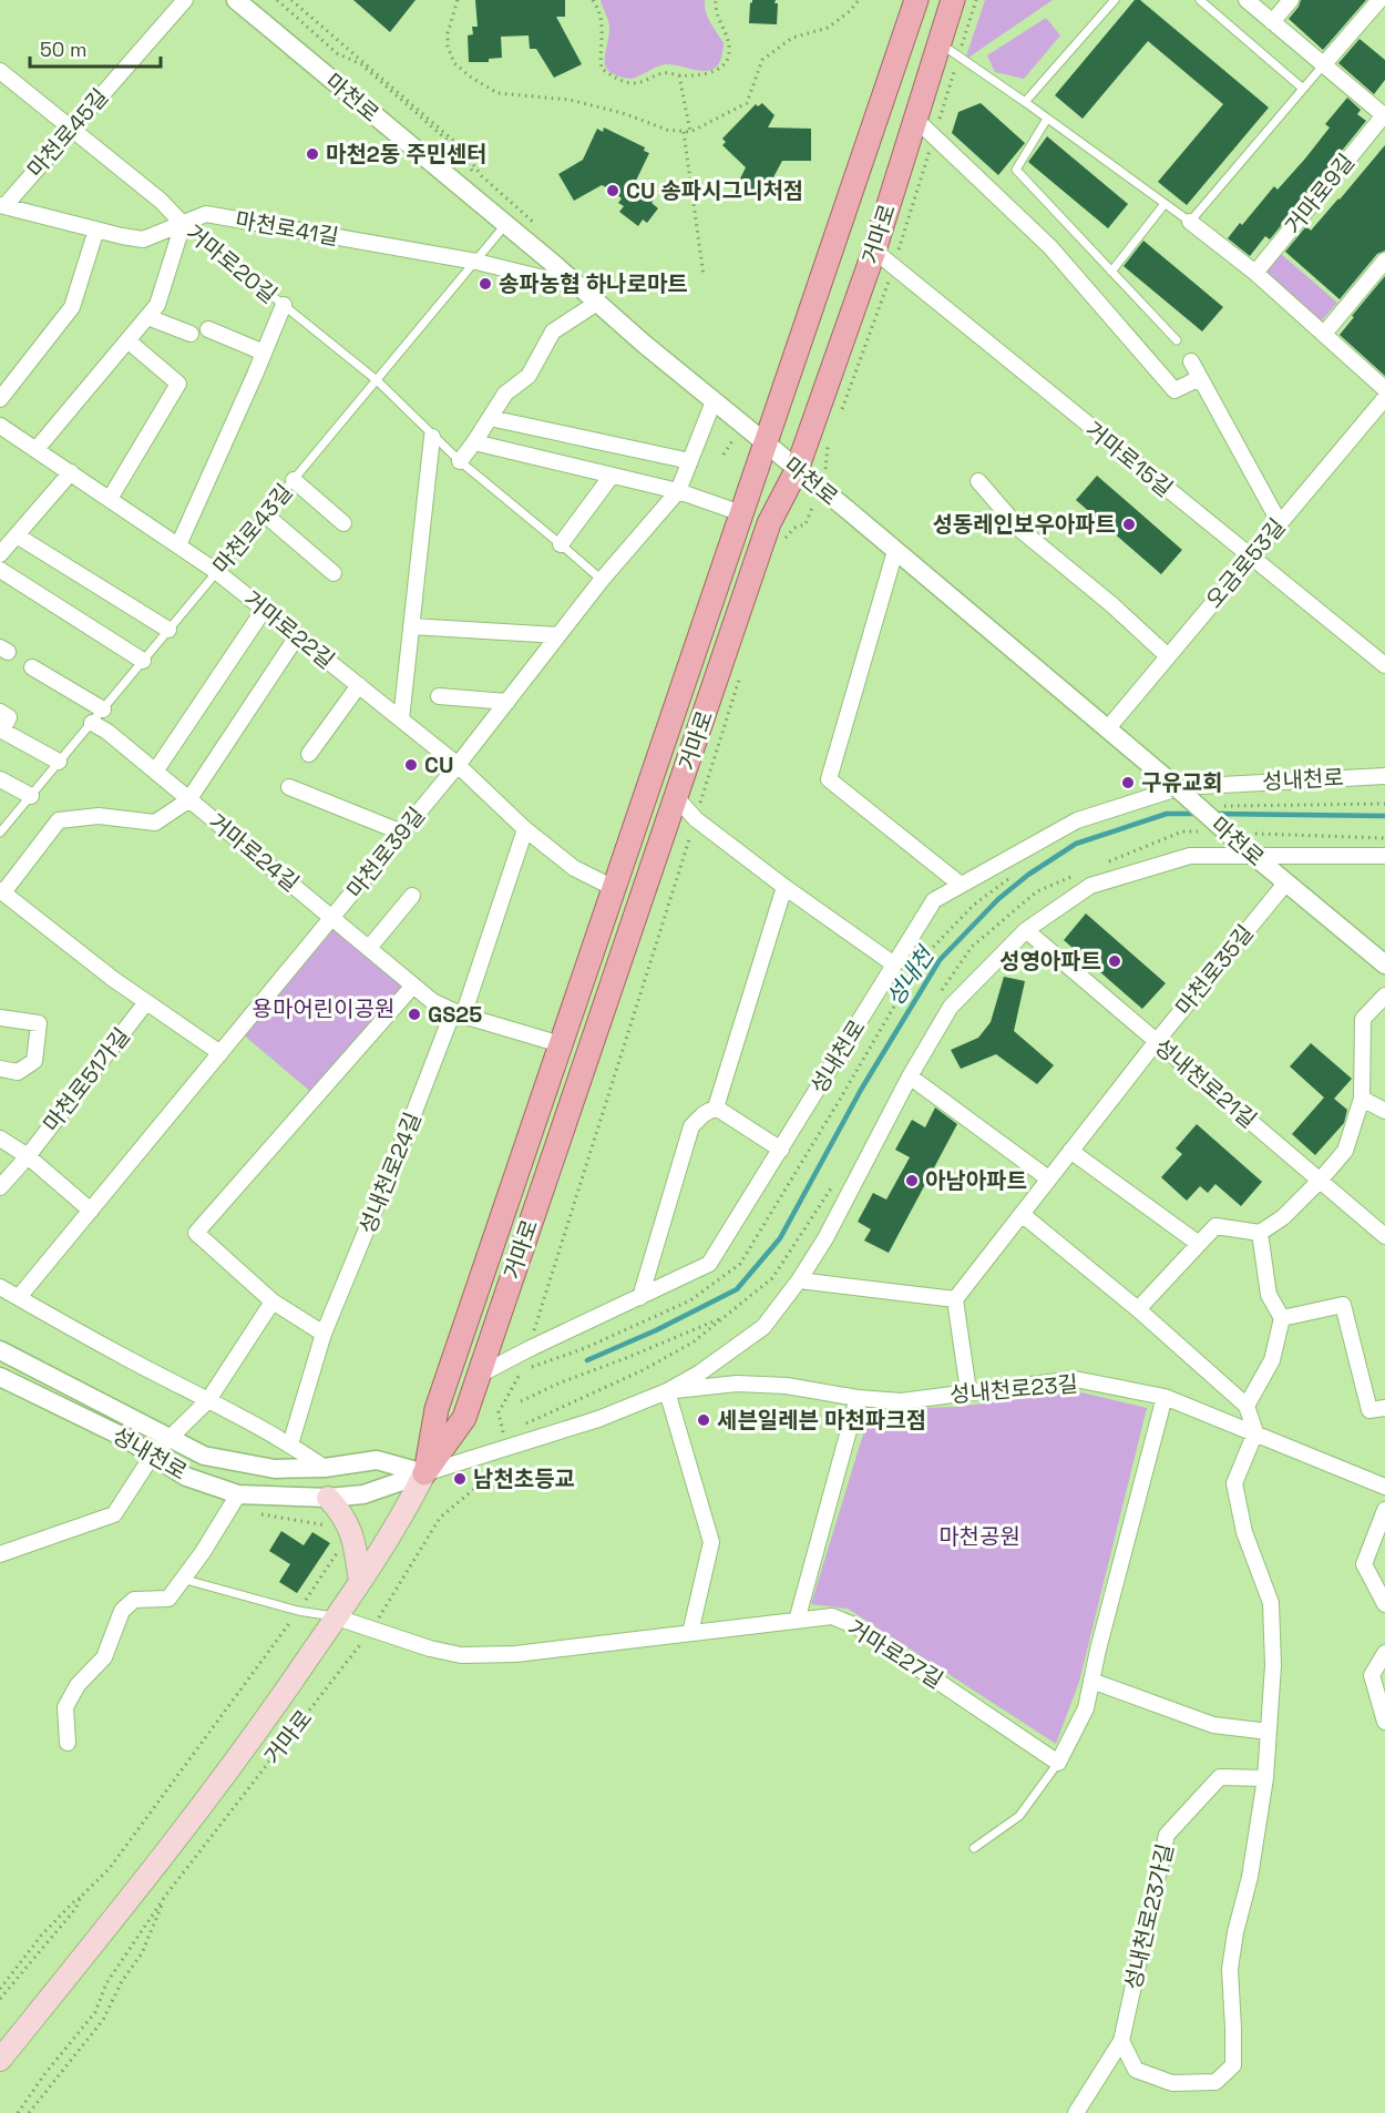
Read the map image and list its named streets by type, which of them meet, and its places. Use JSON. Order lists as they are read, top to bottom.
{
  "streets": {
    "main road": ["거마로"],
    "street": [
      "마천로",
      "마천로45길",
      "거마로9길",
      "마천로41길",
      "거마로20길",
      "거마로15길",
      "오금로53길",
      "거마로22길",
      "성내천로",
      "거마로24길",
      "마천로39길",
      "마천로35길",
      "마천로51가길",
      "성내천로21길",
      "성내천로24길",
      "성내천로23길",
      "거마로27길",
      "성내천로23가길"
    ],
    "lane": ["마천로43길"]
  },
  "crossings": [
    ["마천로", "마천로41길"],
    ["마천로", "거마로"],
    ["마천로", "마천로43길"],
    ["마천로", "오금로53길"],
    ["마천로", "성내천로"],
    ["마천로", "마천로39길"],
    ["마천로", "마천로35길"],
    ["마천로45길", "마천로41길"],
    ["마천로45길", "거마로20길"],
    ["마천로41길", "거마로20길"],
    ["마천로41길", "마천로43길"],
    ["거마로", "거마로15길"],
    ["거마로", "거마로22길"],
    ["거마로", "성내천로"],
    ["거마로", "거마로24길"],
    ["거마로", "거마로27길"],
    ["거마로20길", "마천로43길"],
    ["거마로20길", "마천로39길"],
    ["거마로15길", "오금로53길"],
    ["마천로43길", "거마로22길"],
    ["마천로43길", "거마로24길"],
    ["거마로22길", "마천로39길"],
    ["거마로22길", "성내천로24길"],
    ["성내천로", "성내천로21길"],
    ["성내천로", "성내천로23길"],
    ["거마로24길", "마천로39길"],
    ["거마로24길", "성내천로24길"],
    ["마천로35길", "성내천로21길"]
  ],
  "water": ["성내천"],
  "parks": ["용마어린이공원", "마천공원"],
  "places": [
    "마천2동 주민센터",
    "CU 송파시그니처점",
    "송파농협 하나로마트",
    "성동레인보우아파트",
    "CU",
    "구유교회",
    "성영아파트",
    "GS25",
    "아남아파트",
    "세븐일레븐 마천파크점",
    "남천초등교"
  ],
  "scale_bar": "50 m"
}
